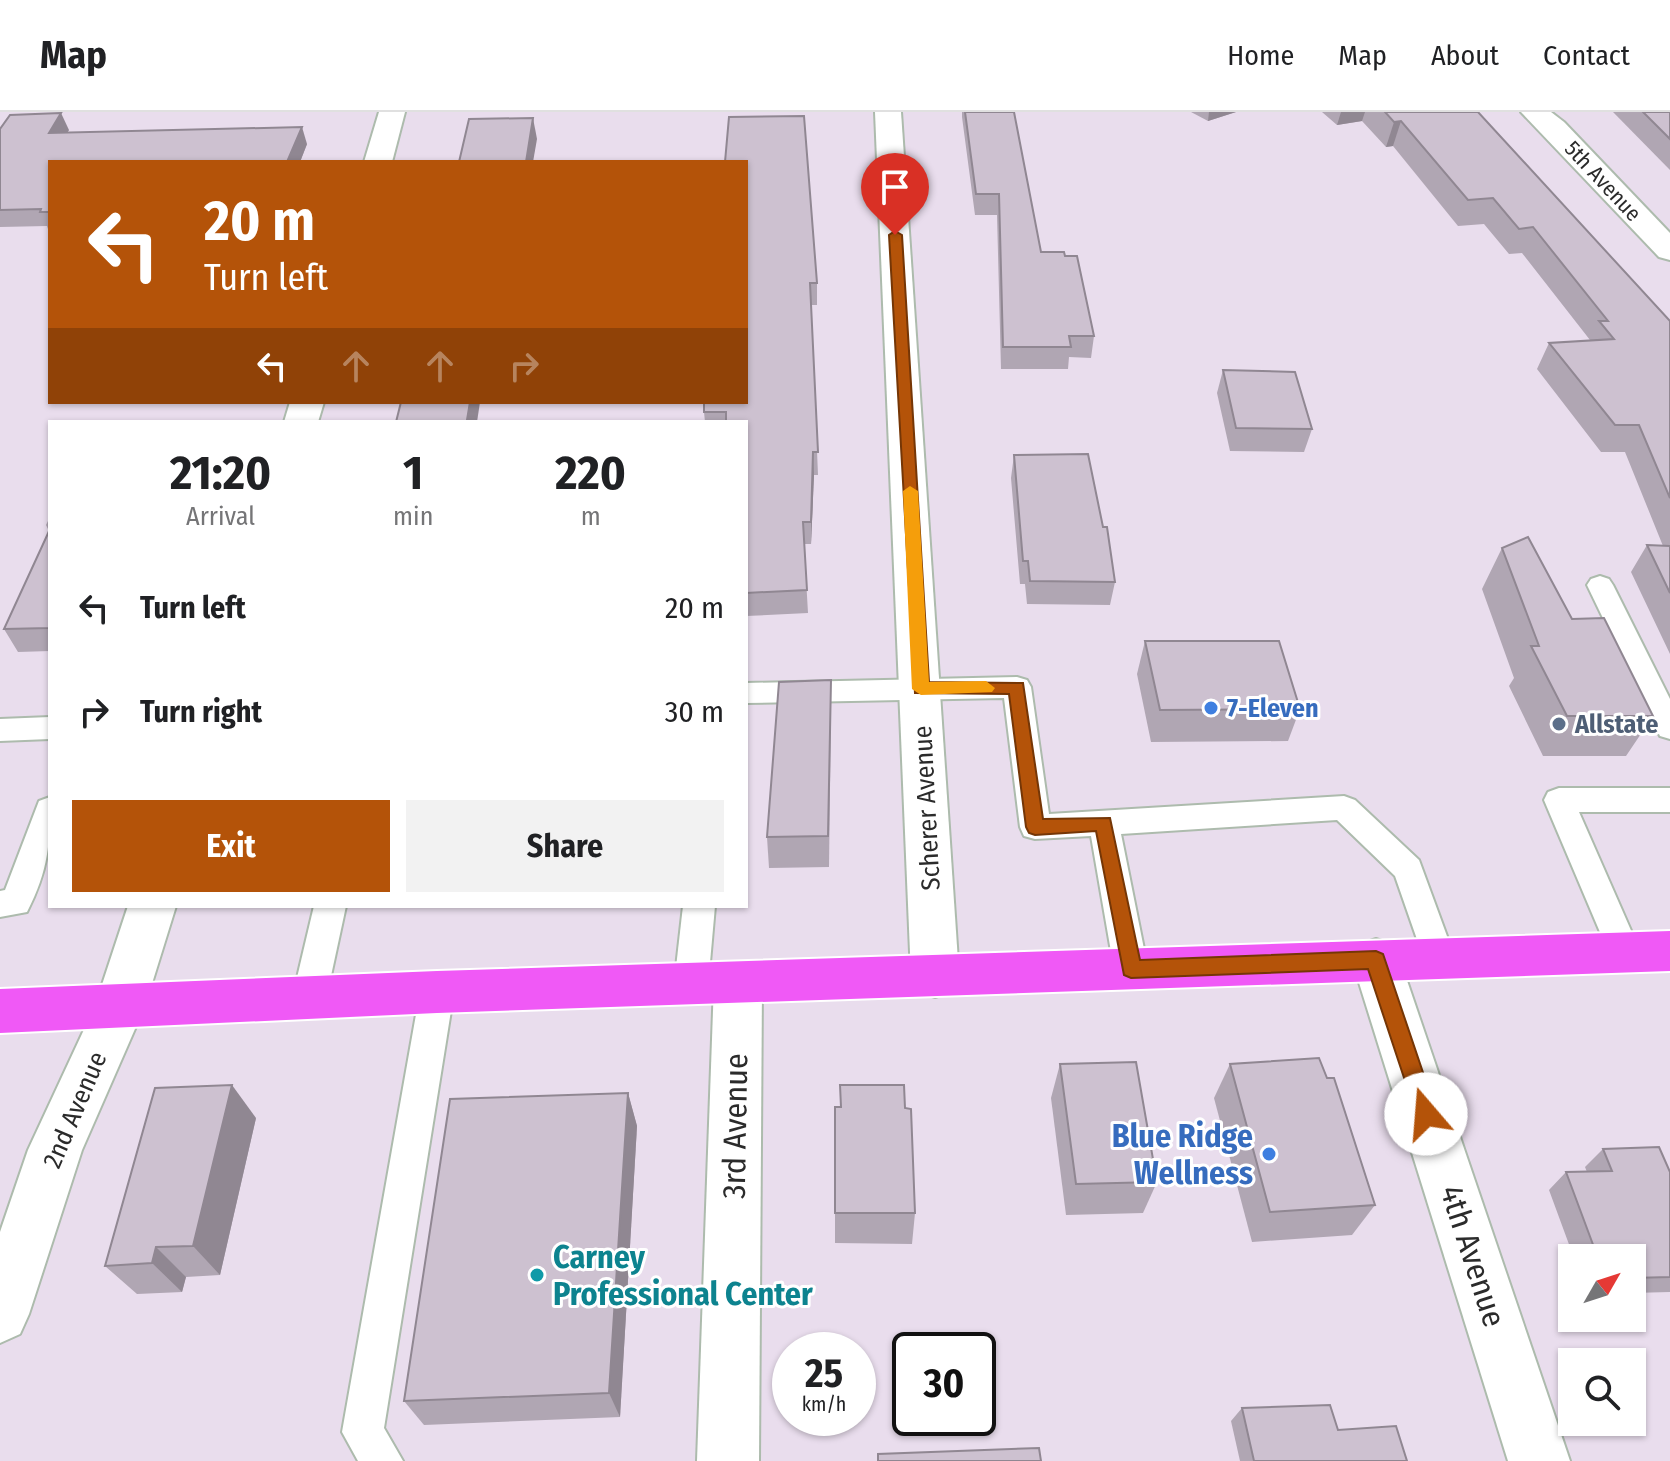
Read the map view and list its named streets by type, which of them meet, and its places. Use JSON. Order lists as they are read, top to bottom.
{
  "streets": {
    "street": [
      "5th Avenue",
      "Scherer Avenue",
      "2nd Avenue",
      "3rd Avenue",
      "4th Avenue"
    ]
  },
  "places": [
    "7-Eleven",
    "Allstate",
    "Blue Ridge Wellness",
    "Carney Professional Center"
  ],
  "north": "top right",
  "page": {
    "header": "Map",
    "nav": [
      "Home",
      "Map",
      "About",
      "Contact"
    ],
    "turn": ["20 m", "Turn left"],
    "eta": [
      "21:20",
      "Arrival",
      "1",
      "min",
      "220",
      "m"
    ],
    "list": [
      {
        "name": "Turn left",
        "value": "20 m"
      },
      {
        "name": "Turn right",
        "value": "30 m"
      }
    ],
    "buttons": ["Exit", "Share"],
    "speed": "25 km/h",
    "limit": "30"
  }
}
